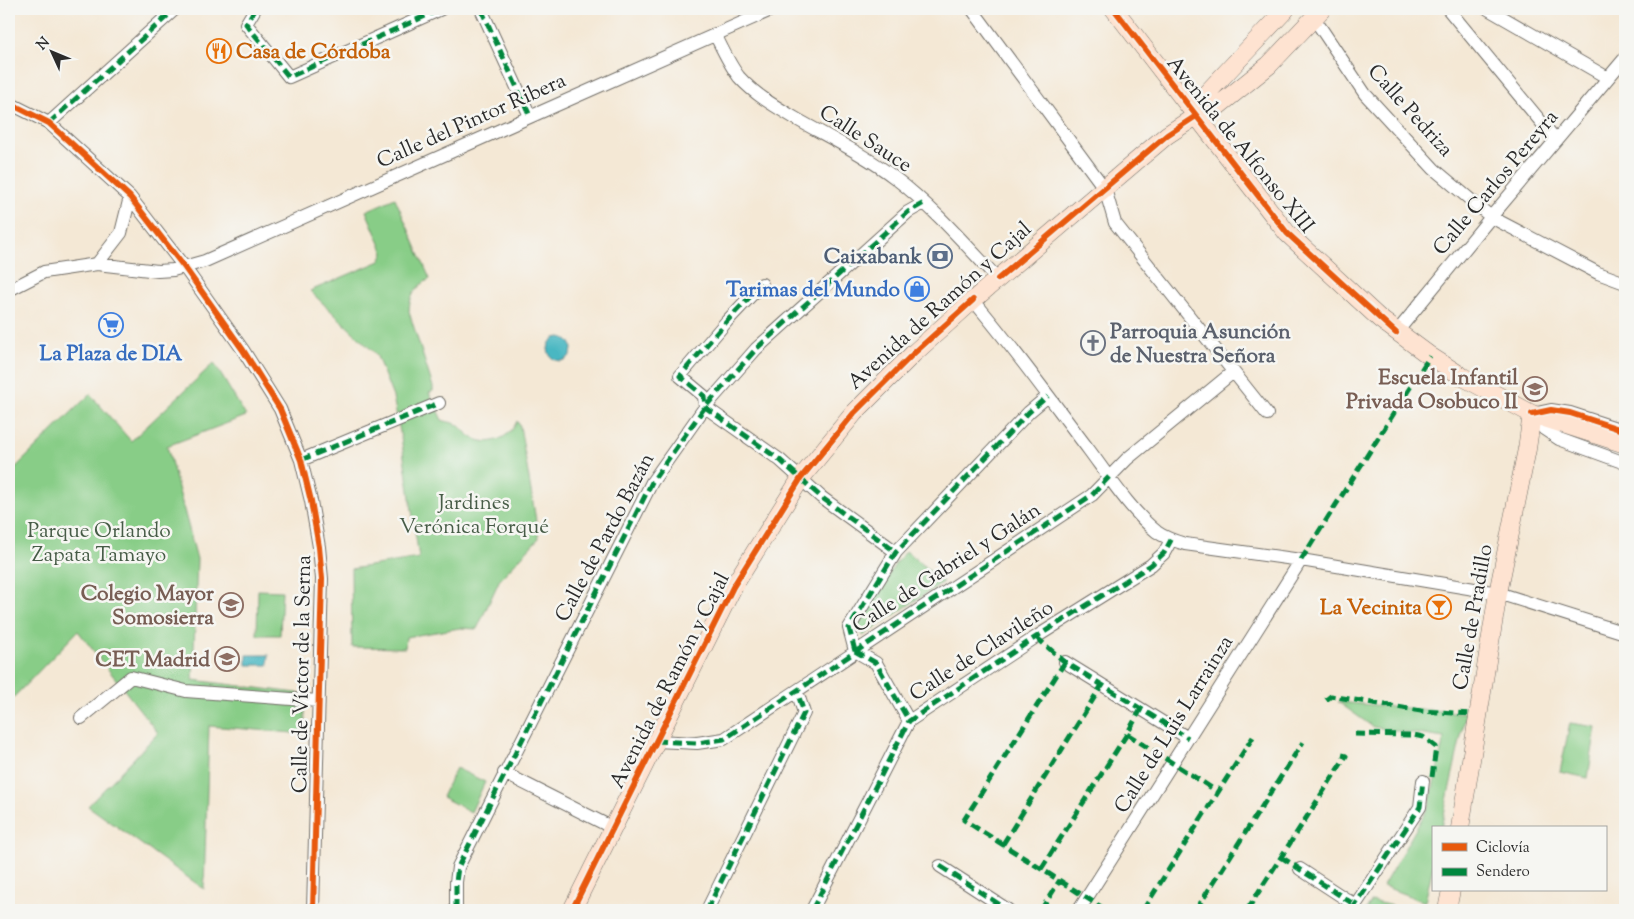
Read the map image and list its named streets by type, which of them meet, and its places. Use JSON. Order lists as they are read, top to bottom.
{
  "streets": {
    "main road": ["Avenida de Alfonso XIII", "Avenida de Ramón y Cajal", "Calle de Pradillo"],
    "street": [
      "Calle Pedriza",
      "Calle del Pintor Ribera",
      "Calle Sauce",
      "Calle Carlos Pereyra",
      "Calle de Pardo Bazán",
      "Calle de Gabriel y Galán",
      "Calle de Clavileño",
      "Calle de Víctor de la Serna",
      "Calle de Luis Larrainza"
    ]
  },
  "crossings": [
    ["Calle Pedriza", "Calle Carlos Pereyra"],
    ["Calle Pedriza", "Avenida de Ramón y Cajal"],
    ["Calle del Pintor Ribera", "Calle Sauce"],
    ["Calle del Pintor Ribera", "Calle de Víctor de la Serna"],
    ["Calle Sauce", "Avenida de Ramón y Cajal"],
    ["Calle Sauce", "Calle de Pardo Bazán"],
    ["Avenida de Alfonso XIII", "Calle Carlos Pereyra"],
    ["Avenida de Alfonso XIII", "Avenida de Ramón y Cajal"],
    ["Avenida de Alfonso XIII", "Calle de Pradillo"],
    ["Avenida de Ramón y Cajal", "Calle de Gabriel y Galán"]
  ],
  "parks": ["Jardines Verónica Forqué", "Parque Orlando Zapata Tamayo"],
  "places": {
    "restaurant": ["Casa de Córdoba"],
    "bank": ["Caixabank"],
    "shop": ["Tarimas del Mundo"],
    "supermarket": ["La Plaza de DIA"],
    "church": ["Parroquia Asunción de Nuestra Señora"],
    "school or university": ["Escuela Infantil Privada Osobuco II", "Colegio Mayor Somosierra", "CET Madrid"],
    "bar": ["La Vecinita"]
  },
  "legend": ["Ciclovía", "Sendero"],
  "north": "top left"
}
